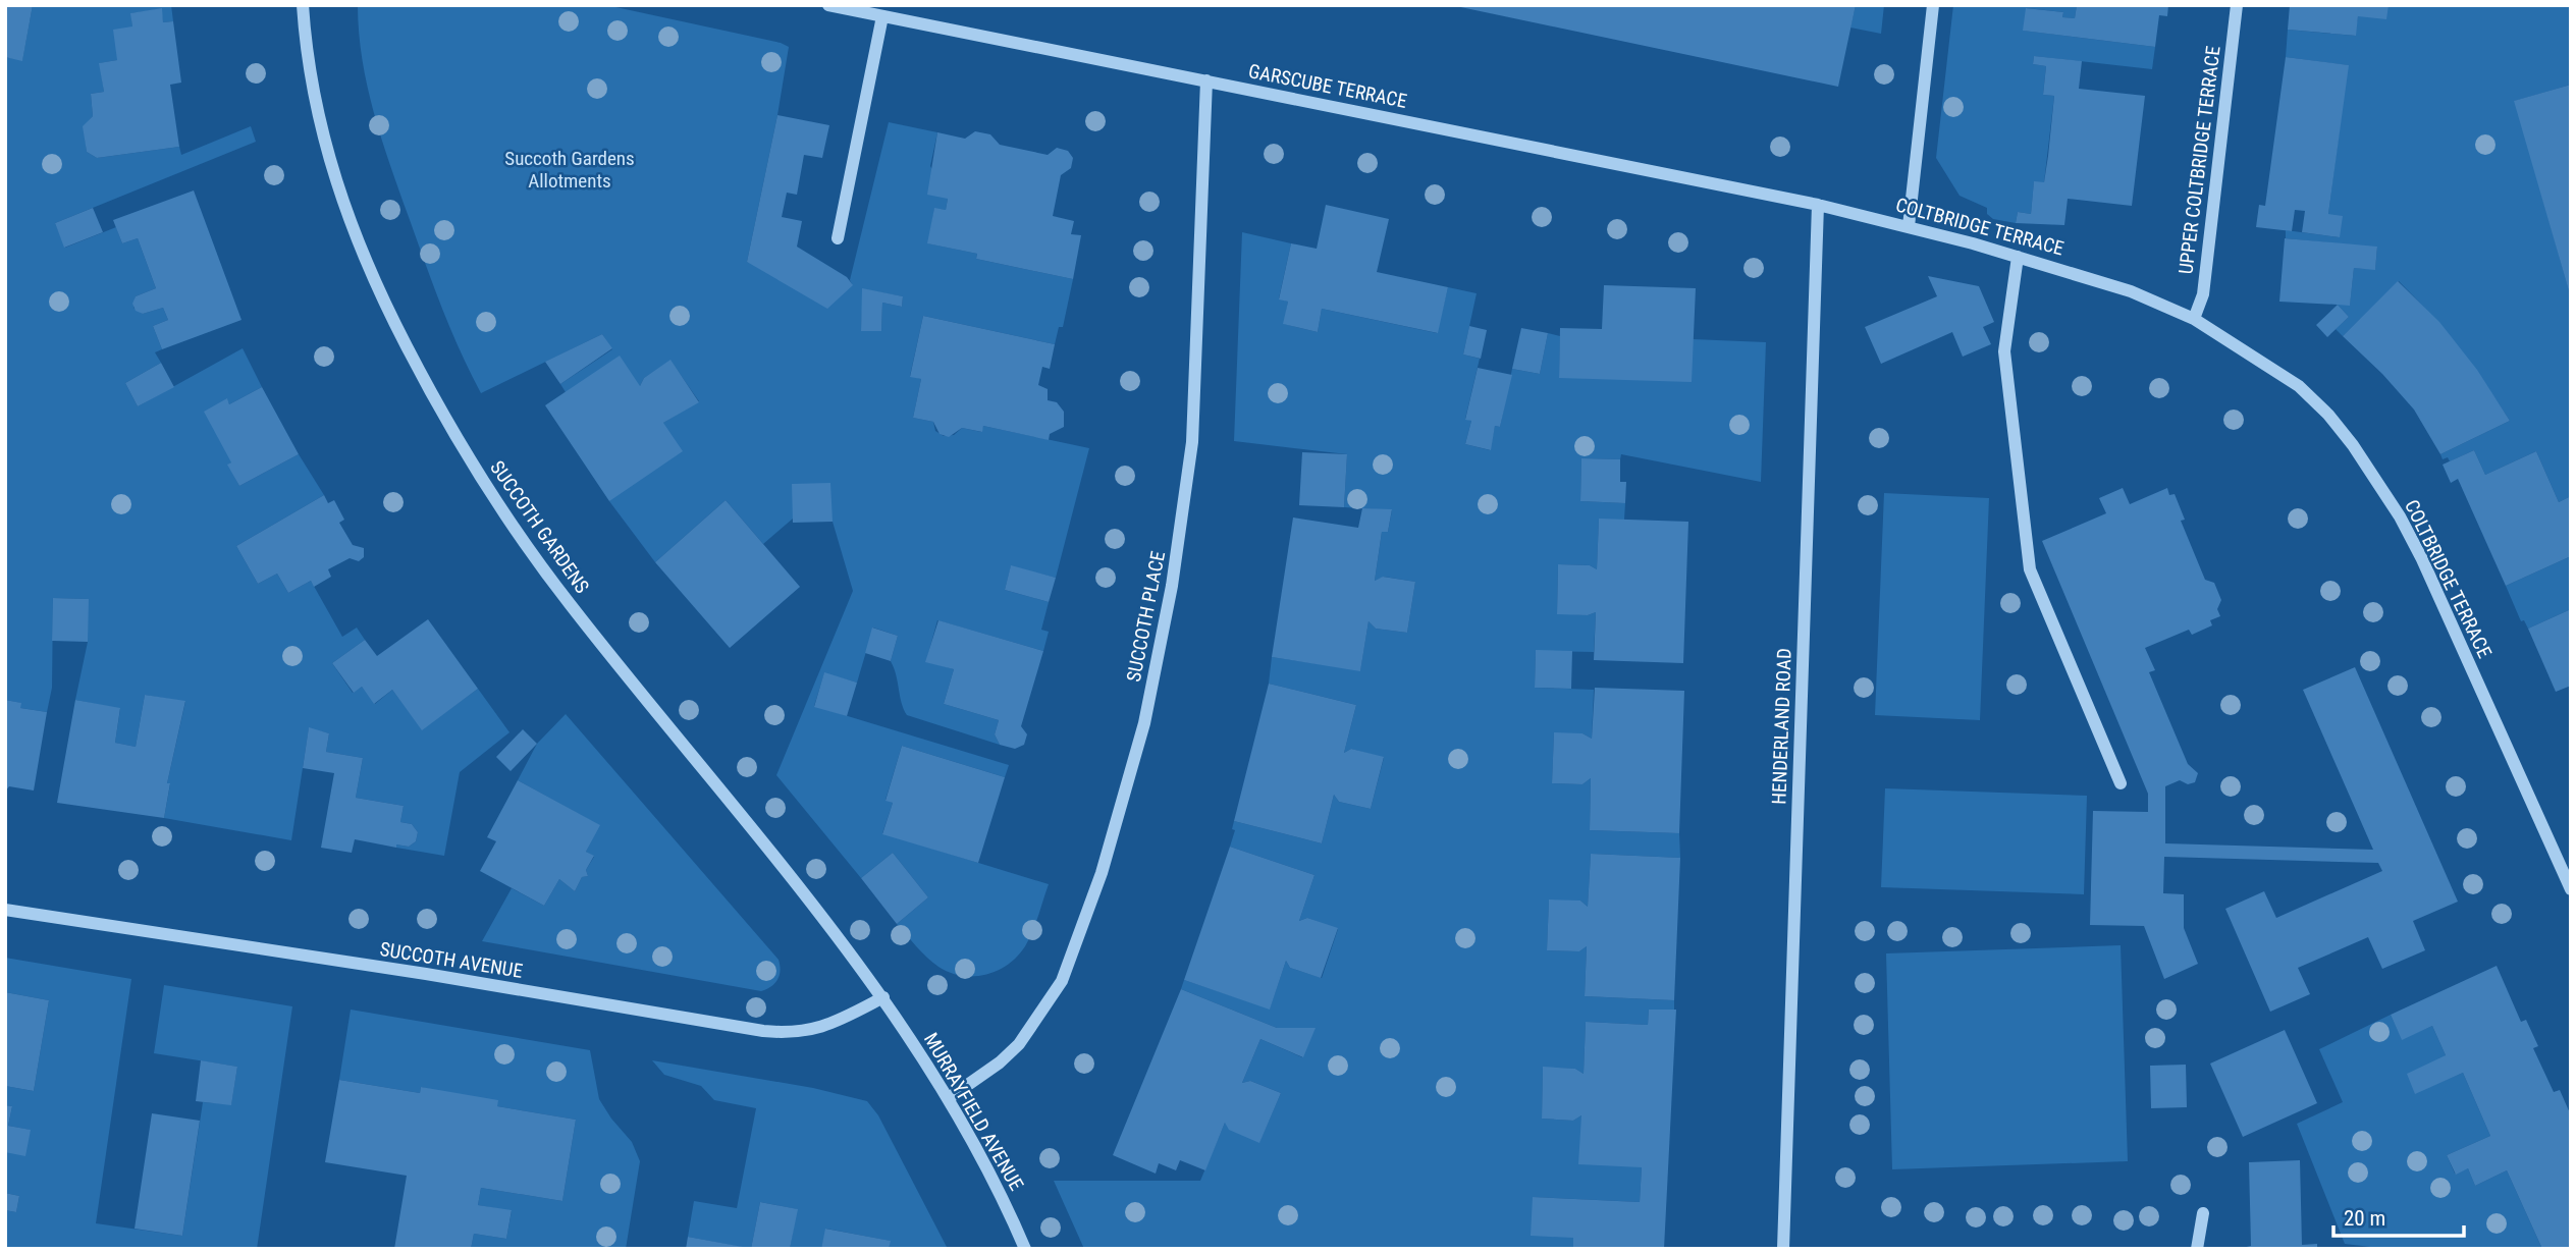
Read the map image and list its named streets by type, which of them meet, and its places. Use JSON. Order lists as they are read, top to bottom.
{
  "streets": {
    "street": [
      "GARSCUBE TERRACE",
      "UPPER COLTBRIDGE TERRACE",
      "COLTBRIDGE TERRACE",
      "SUCCOTH GARDENS",
      "SUCCOTH PLACE",
      "HENDERLAND ROAD",
      "SUCCOTH AVENUE",
      "MURRAYFIELD AVENUE"
    ]
  },
  "crossings": [
    ["GARSCUBE TERRACE", "COLTBRIDGE TERRACE"],
    ["GARSCUBE TERRACE", "SUCCOTH PLACE"],
    ["GARSCUBE TERRACE", "HENDERLAND ROAD"],
    ["UPPER COLTBRIDGE TERRACE", "COLTBRIDGE TERRACE"],
    ["COLTBRIDGE TERRACE", "HENDERLAND ROAD"],
    ["SUCCOTH GARDENS", "SUCCOTH AVENUE"],
    ["SUCCOTH GARDENS", "MURRAYFIELD AVENUE"],
    ["SUCCOTH PLACE", "MURRAYFIELD AVENUE"],
    ["SUCCOTH AVENUE", "MURRAYFIELD AVENUE"]
  ],
  "parks": ["Succoth Gardens Allotments"],
  "scale_bar": "20 m"
}
